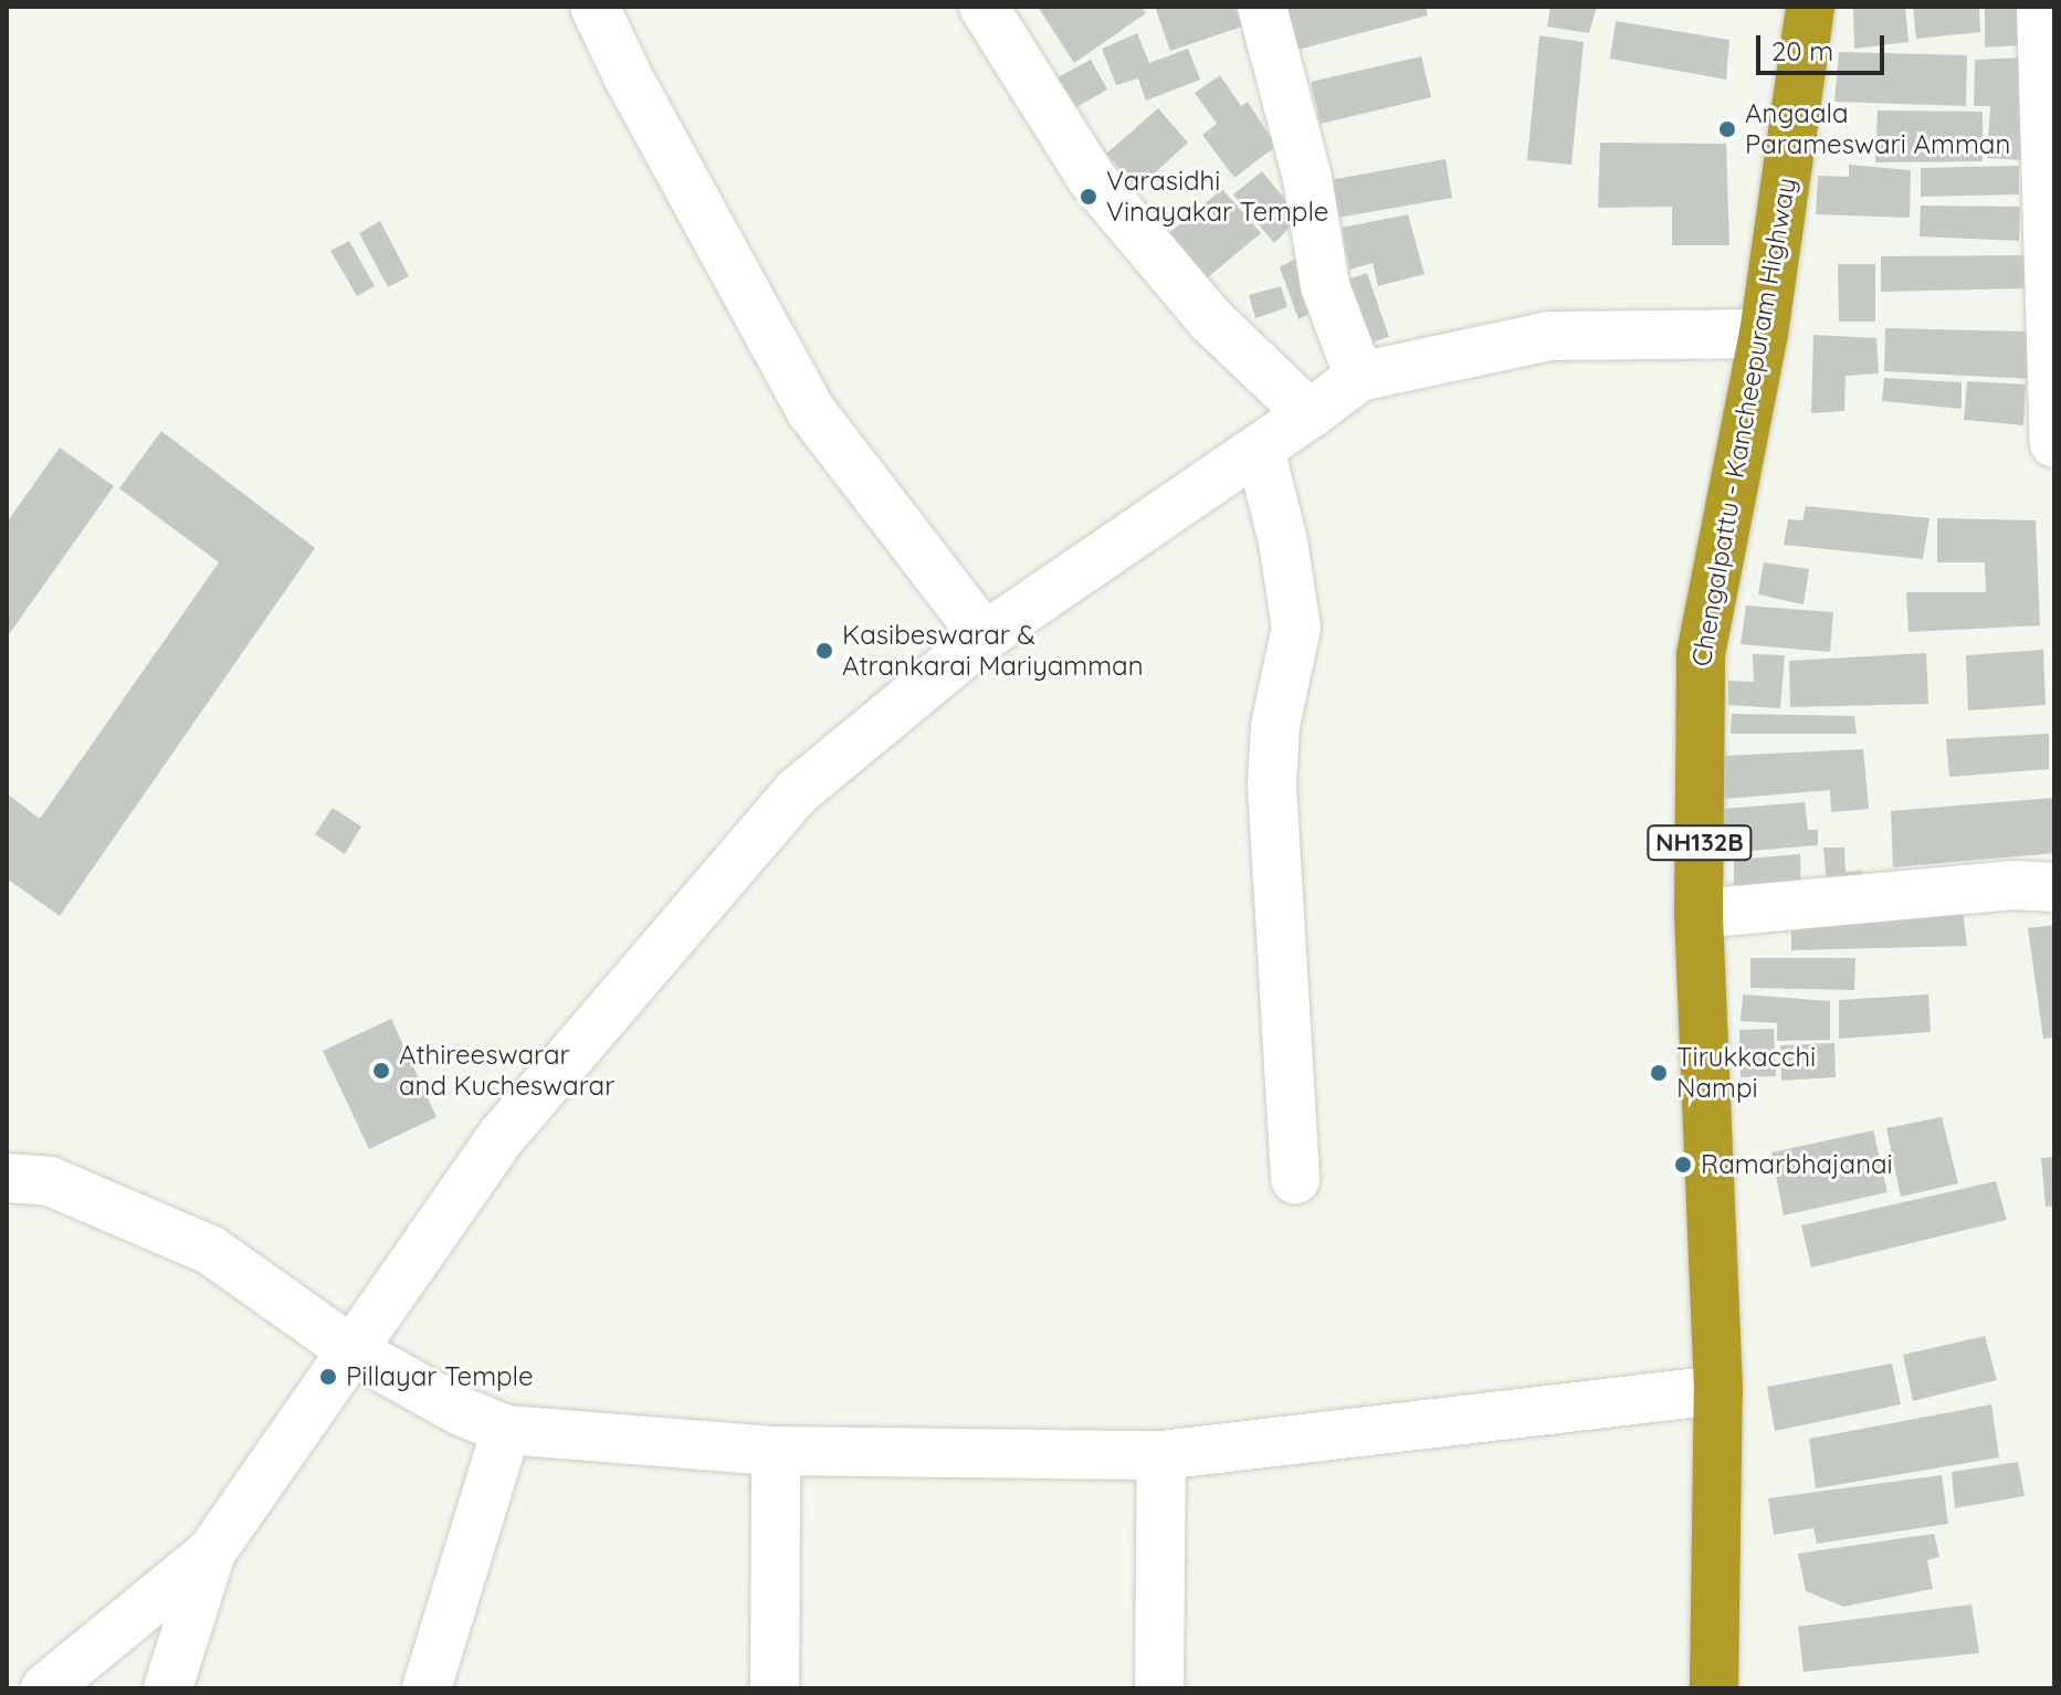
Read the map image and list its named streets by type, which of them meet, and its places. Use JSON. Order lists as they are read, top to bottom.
{
  "streets": {
    "highway": ["Chengalpattu - Kancheepuram Highway", "NH132B"]
  },
  "places": [
    "Angaala Parameswari Amman",
    "Varasidhi Vinayakar Temple",
    "Kasibeswarar & Atrankarai Mariyamman",
    "Athireeswarar and Kucheswarar",
    "Tirukkacchi Nampi",
    "Ramarbhajanai",
    "Pillayar Temple"
  ],
  "scale_bar": "20 m"
}
